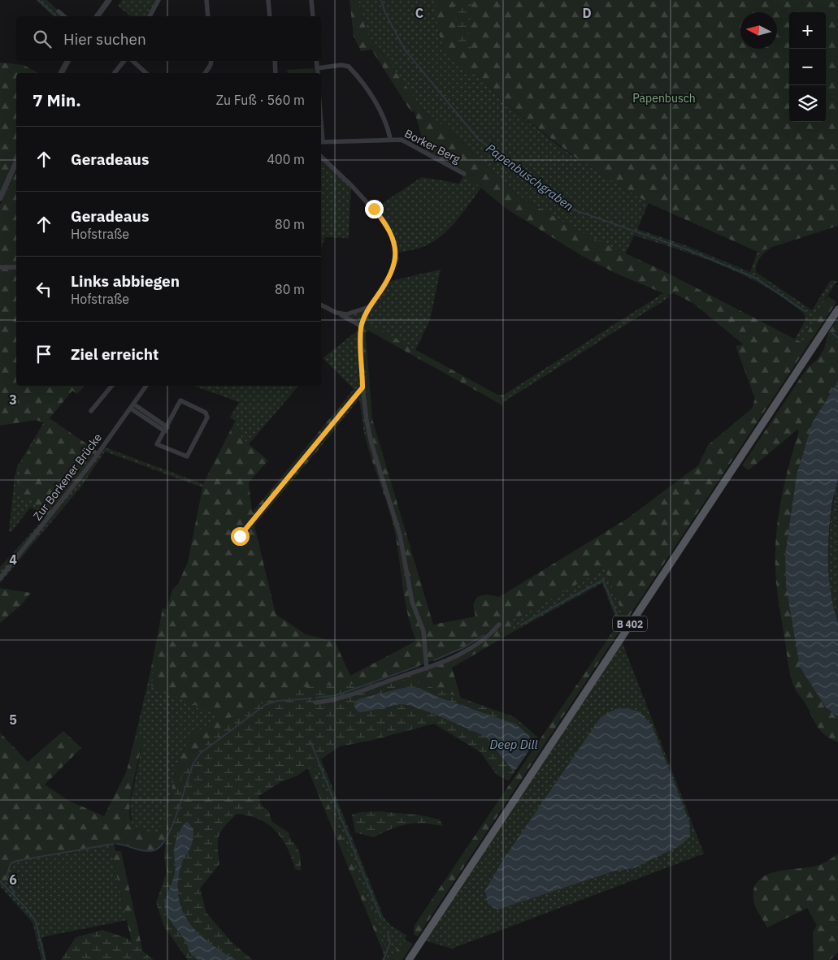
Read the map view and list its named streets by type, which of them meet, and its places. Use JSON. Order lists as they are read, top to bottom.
{
  "streets": {
    "main road": ["B 402"],
    "street": ["Borker Berg", "Zur Borkener Brücke"]
  },
  "water": ["Papenbuschgraben", "Deep Dill"],
  "parks": ["Papenbusch"],
  "north": "left",
  "page": {
    "map_buttons": ["+", "−"],
    "search": "Hier suchen",
    "heading": ["7 Min.", "Zu Fuß · 560 m"],
    "list": [
      ["Geradeaus", "400 m"],
      ["Geradeaus", "Hofstraße", "80 m"],
      ["Links abbiegen", "Hofstraße", "80 m"],
      "Ziel erreicht"
    ]
  },
  "grid": {
    "columns": ["C", "D"],
    "rows": [
      "3",
      "4",
      "5",
      "6"
    ]
  }
}
